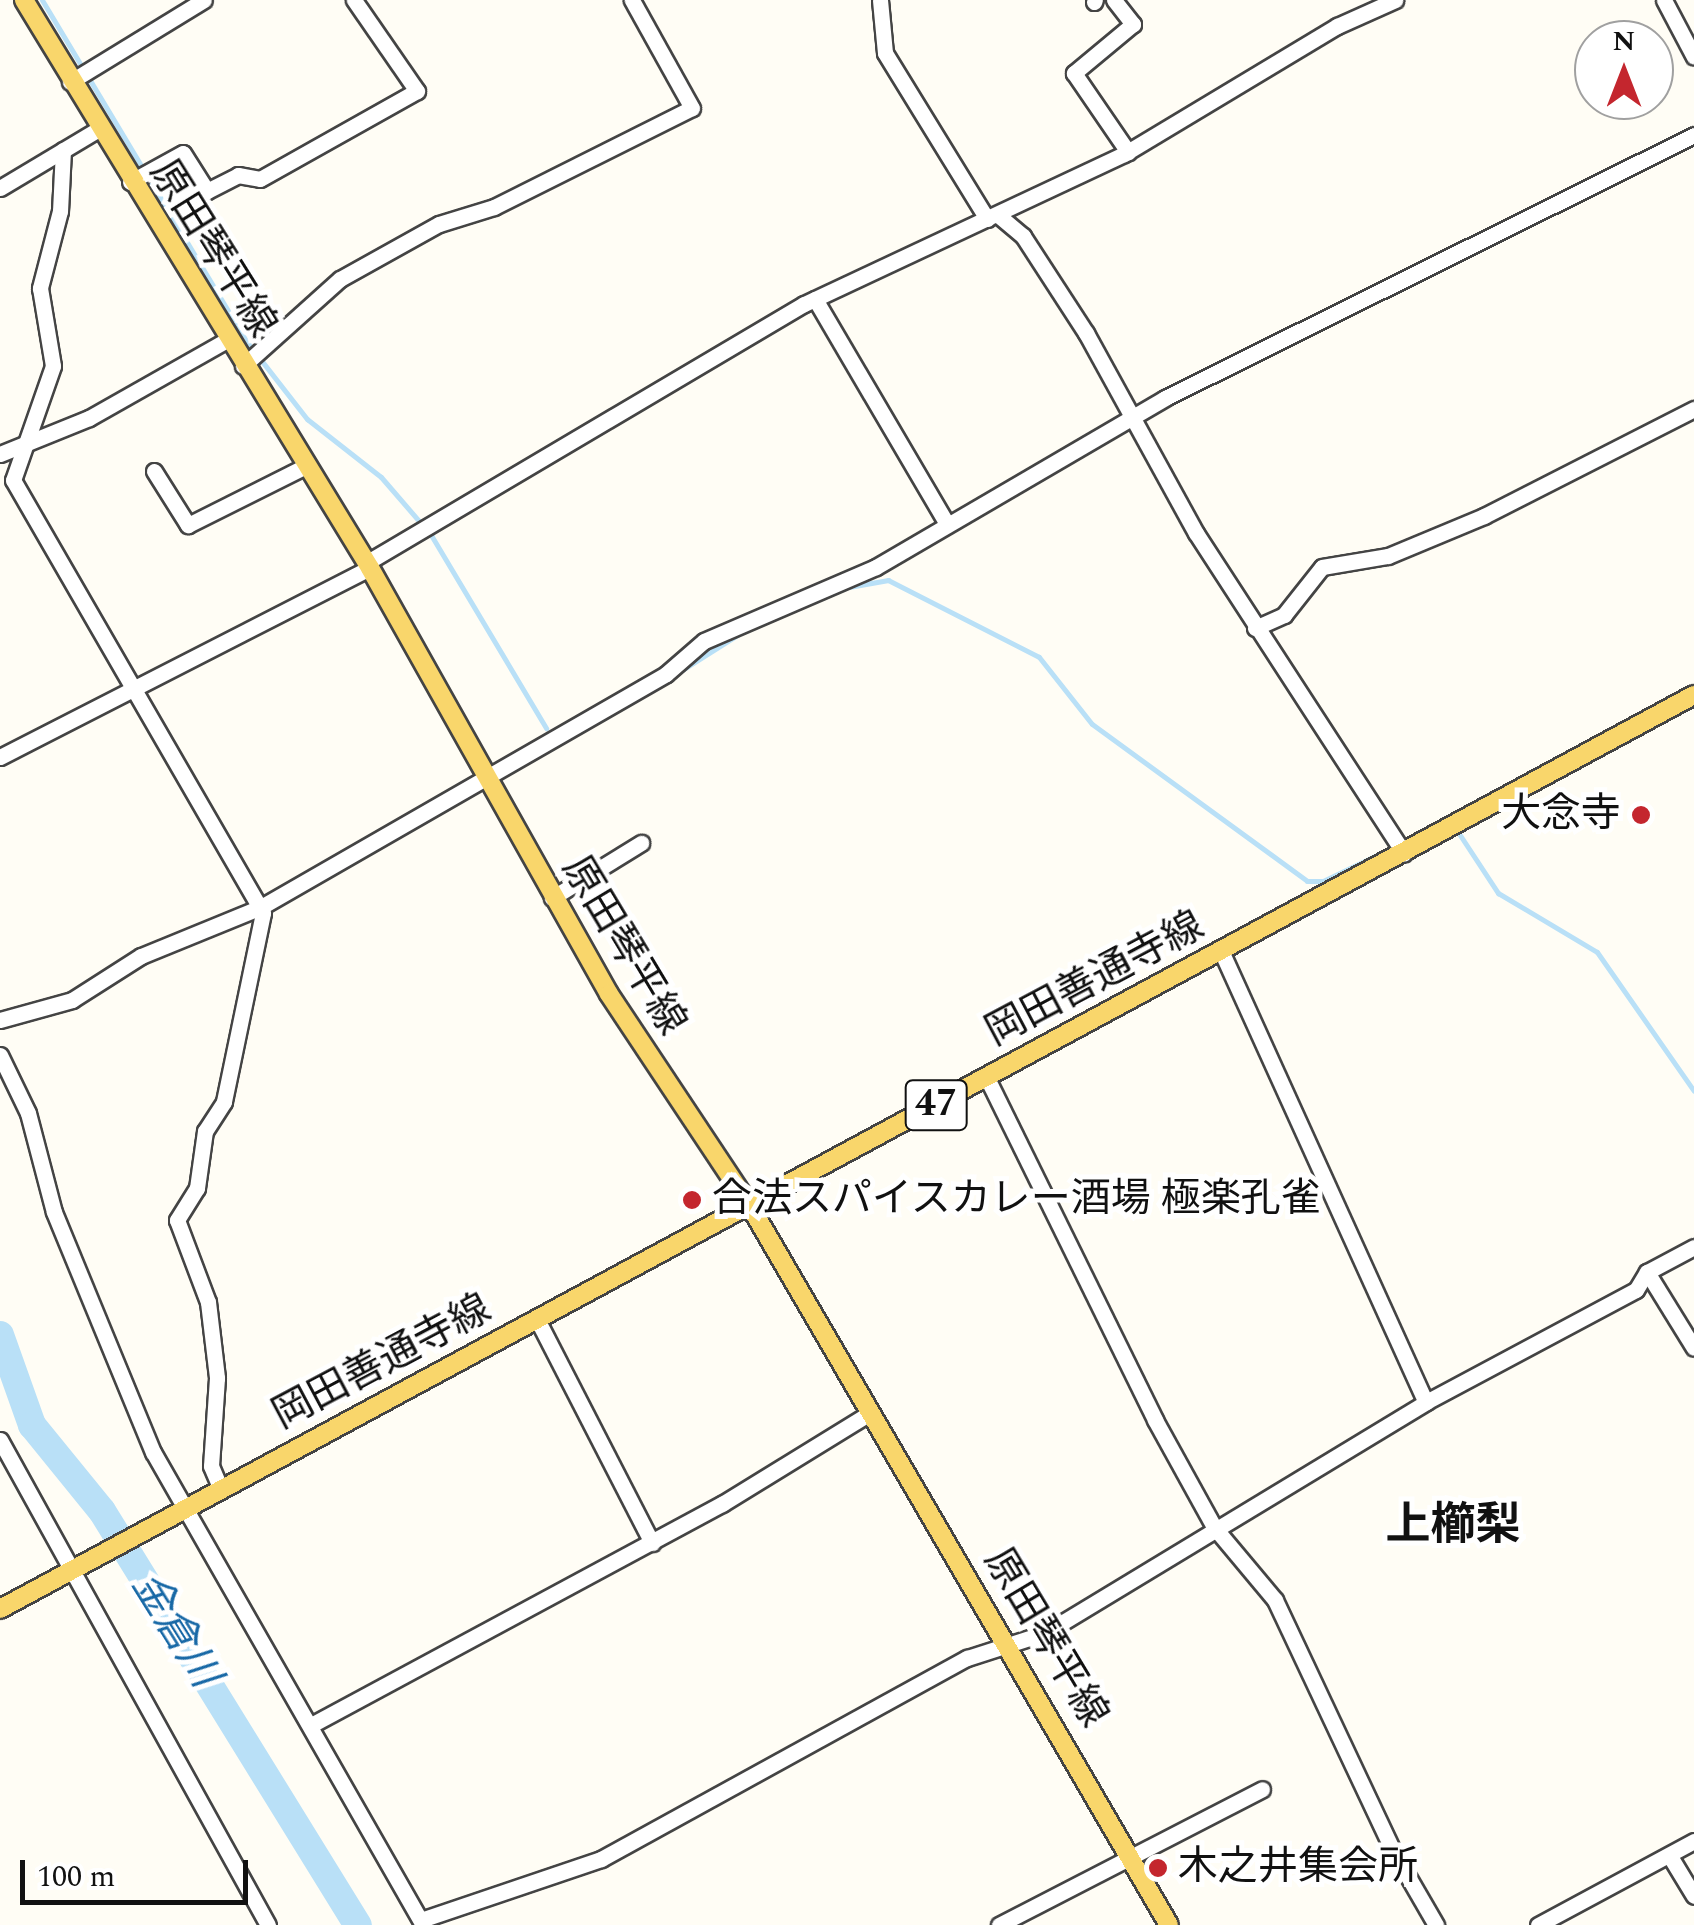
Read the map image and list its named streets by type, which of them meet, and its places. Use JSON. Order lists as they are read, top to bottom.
{
  "streets": {
    "main road": ["原田琴平線", "岡田善通寺線", "47"]
  },
  "crossings": [
    ["原田琴平線", "岡田善通寺線"]
  ],
  "districts": ["上櫛梨"],
  "water": ["金倉川"],
  "places": ["大念寺", "合法スパイスカレー酒場 極楽孔雀", "木之井集会所"],
  "scale_bar": "100 m",
  "north": "top"
}
